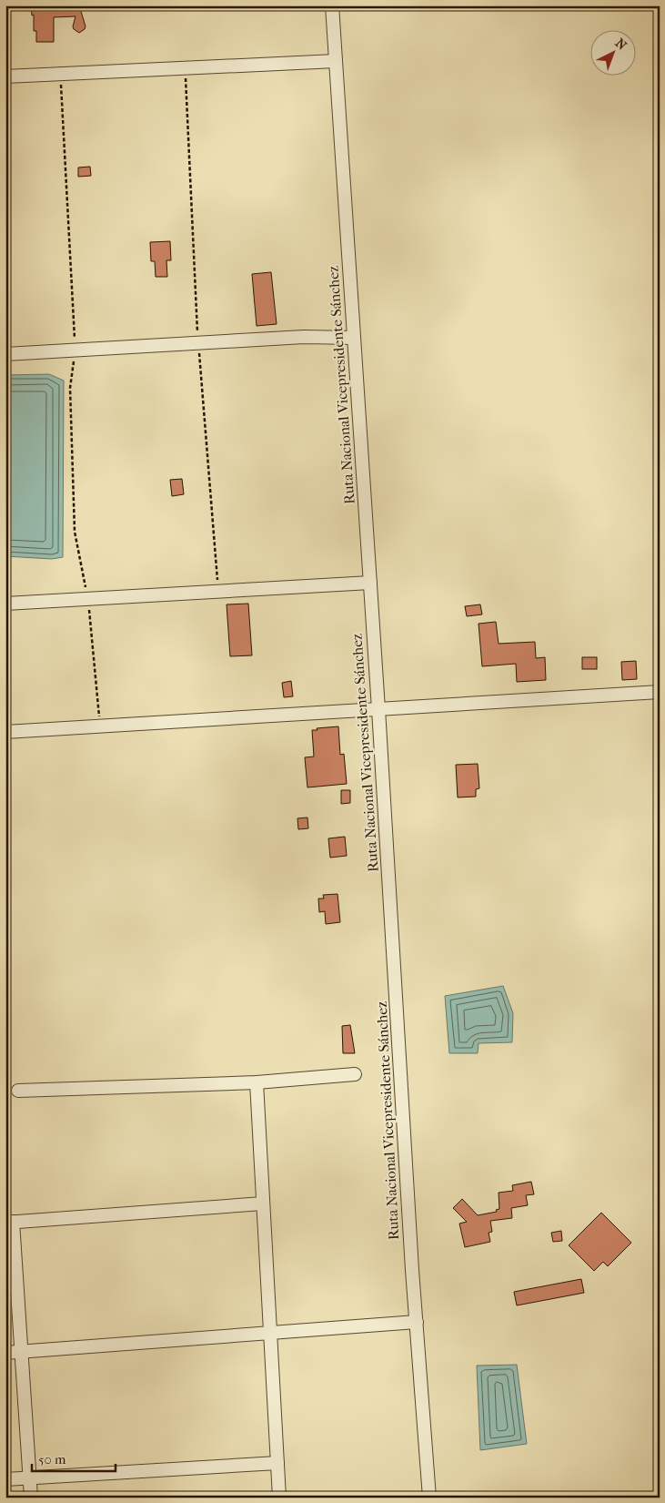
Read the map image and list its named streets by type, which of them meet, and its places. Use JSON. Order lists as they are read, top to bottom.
{
  "streets": {
    "street": ["Ruta Nacional Vicepresidente Sánchez"]
  },
  "scale_bar": "50 m",
  "north": "top right"
}
